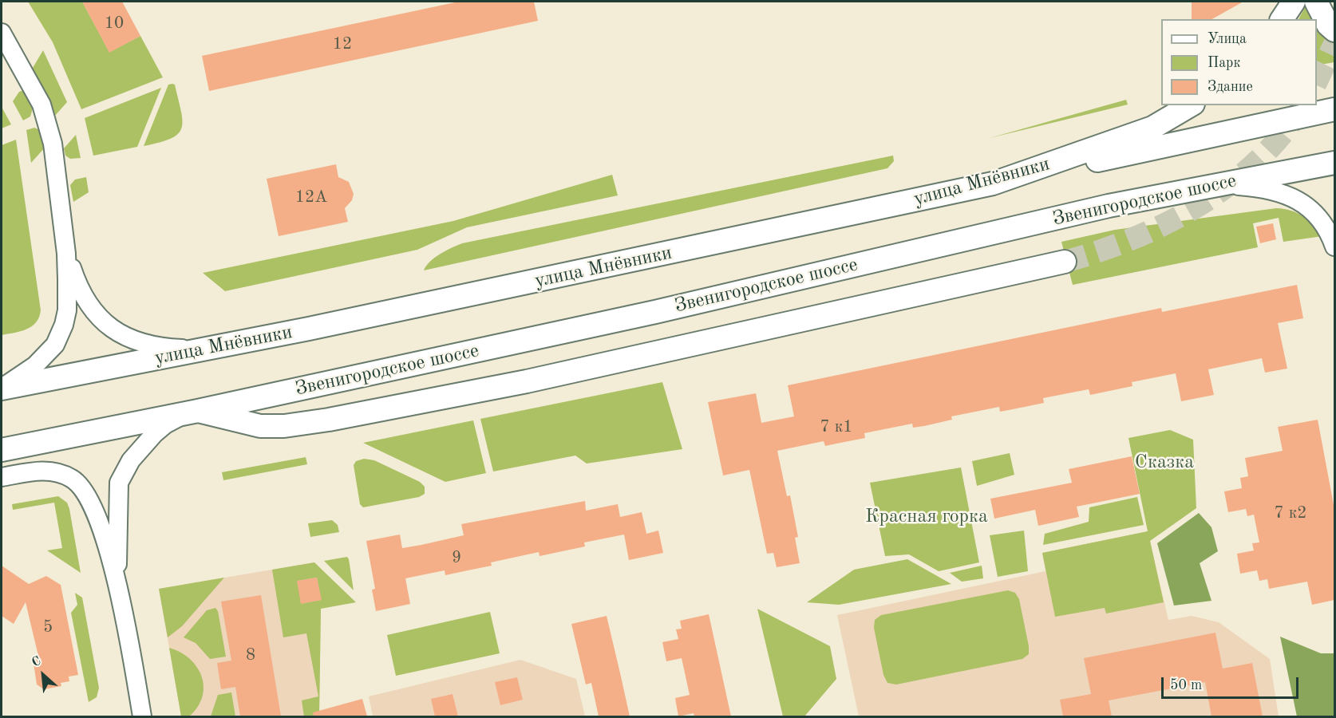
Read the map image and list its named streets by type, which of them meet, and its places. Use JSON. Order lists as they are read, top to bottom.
{
  "streets": {
    "main road": ["улица Мнёвники", "Звенигородское шоссе"]
  },
  "parks": ["Сказка", "Красная горка"],
  "house_numbers": [
    "10",
    "12",
    "12А",
    "7 к1",
    "7 к2",
    "9",
    "5",
    "8"
  ],
  "legend": ["Улица", "Парк", "Здание"],
  "scale_bar": "50 m",
  "north": "top left"
}
